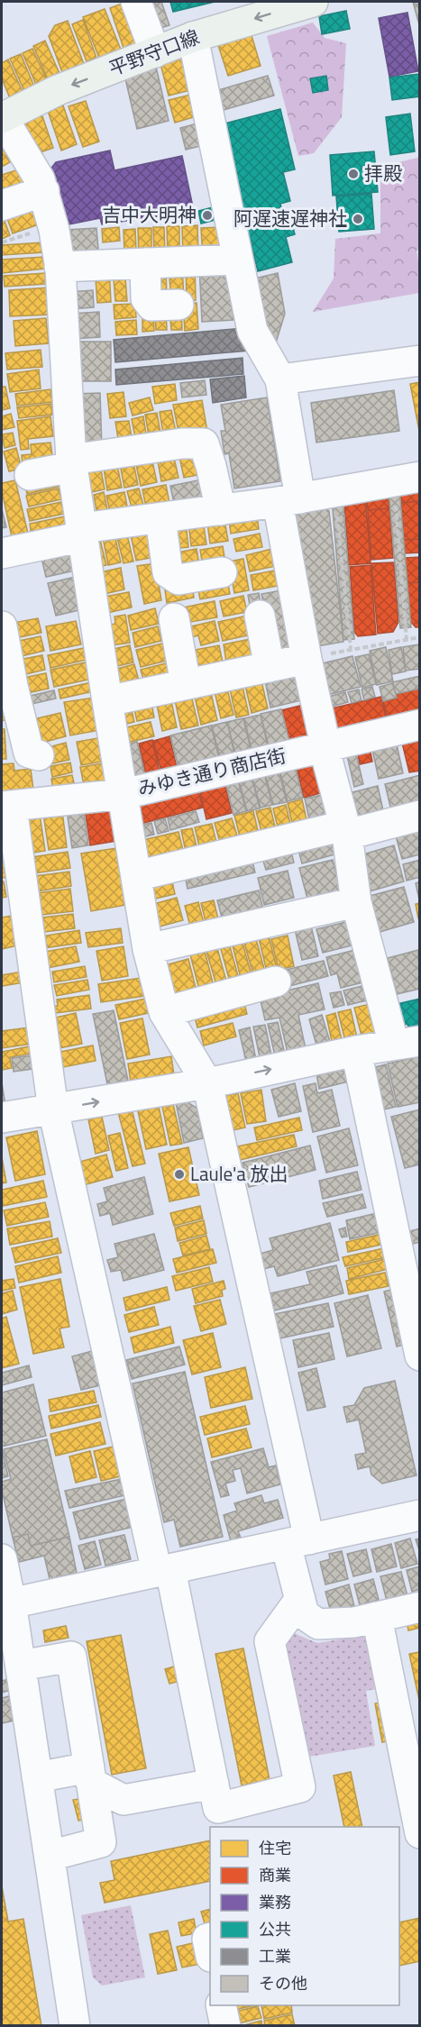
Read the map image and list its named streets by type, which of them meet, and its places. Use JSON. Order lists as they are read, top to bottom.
{
  "streets": {
    "main road": ["平野守口線"],
    "street": ["みゆき通り商店街"]
  },
  "one_way": ["平野守口線"],
  "places": [
    "拝殿",
    "吉中大明神",
    "阿遅速遅神社",
    "Laule'a 放出"
  ],
  "legend": [
    "住宅",
    "商業",
    "業務",
    "公共",
    "工業",
    "その他"
  ]
}
